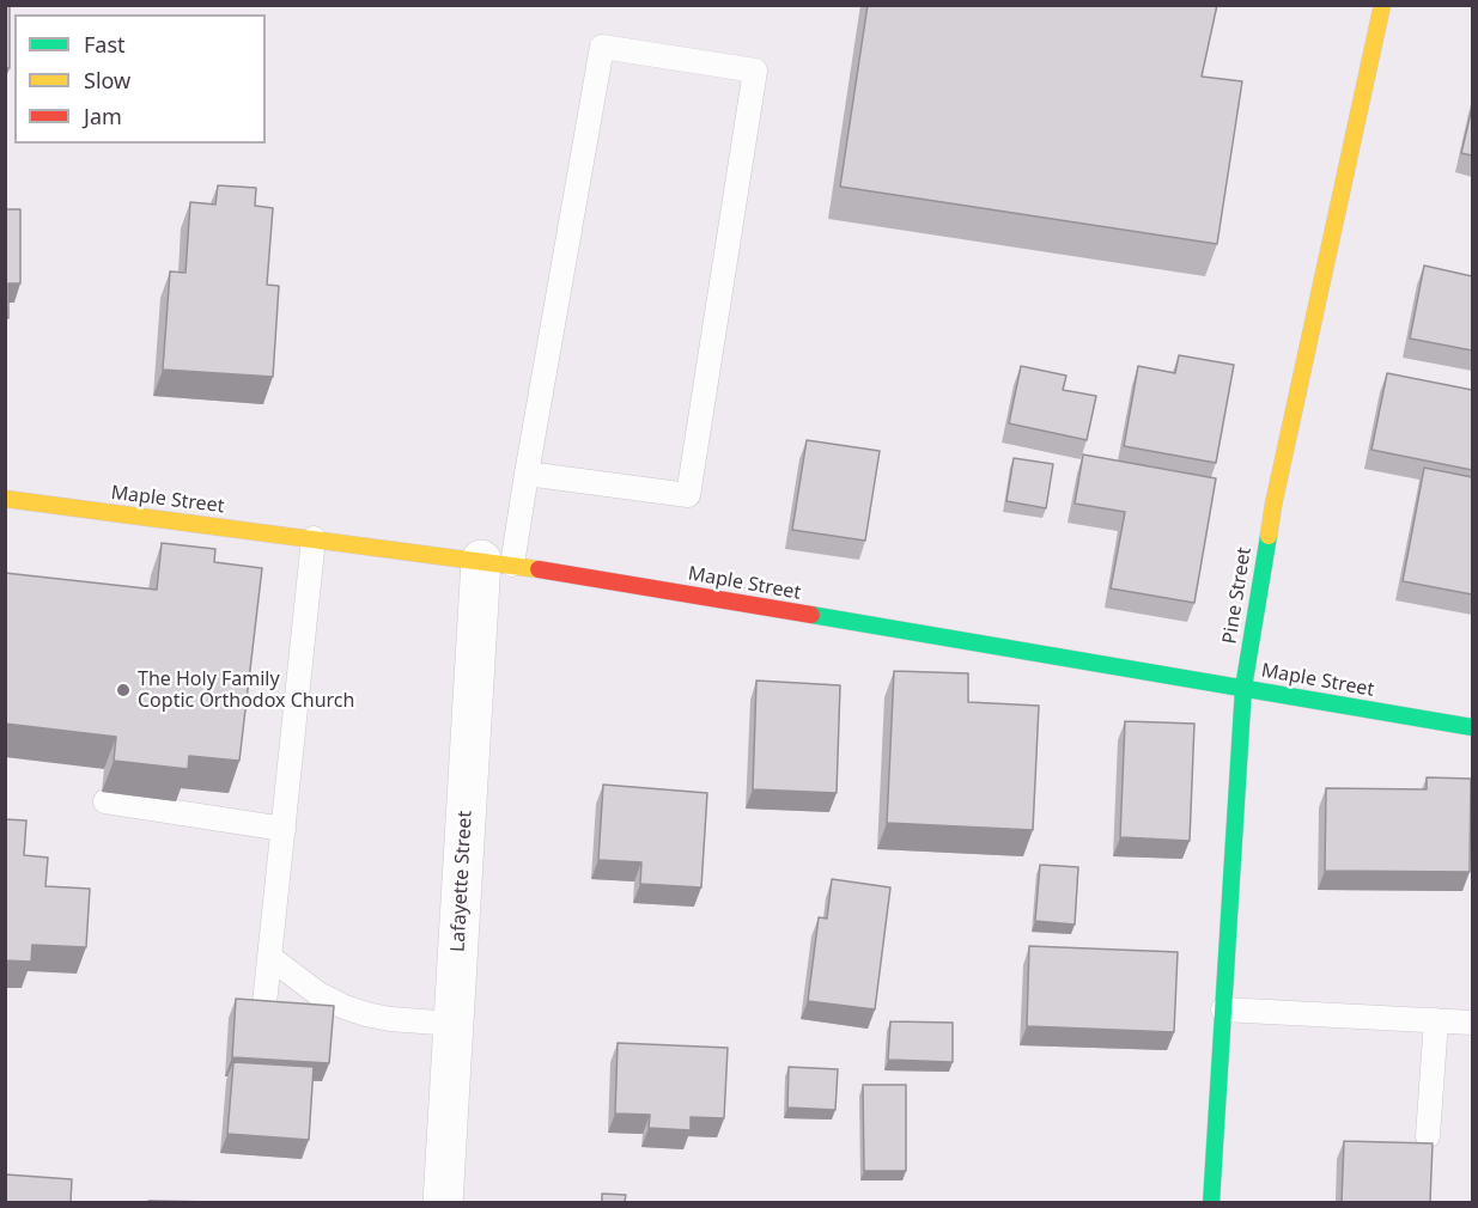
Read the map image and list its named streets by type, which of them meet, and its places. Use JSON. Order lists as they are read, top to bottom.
{
  "streets": {
    "main road": ["Maple Street", "Pine Street"],
    "street": ["Lafayette Street"]
  },
  "crossings": [
    ["Maple Street", "Pine Street"],
    ["Maple Street", "Lafayette Street"]
  ],
  "places": ["The Holy Family Coptic Orthodox Church"],
  "legend": ["Fast", "Slow", "Jam"]
}
